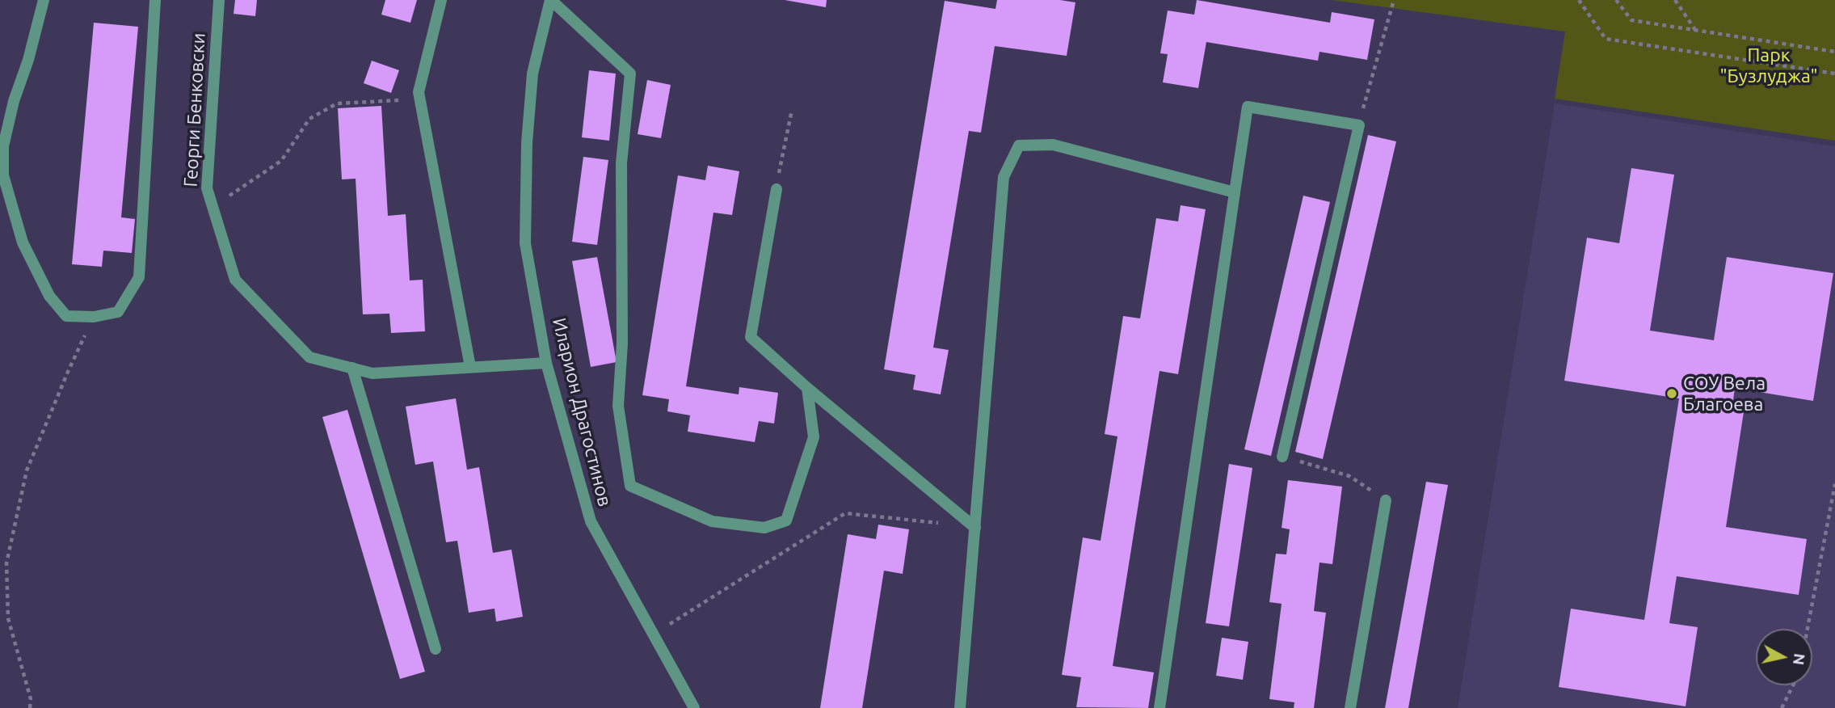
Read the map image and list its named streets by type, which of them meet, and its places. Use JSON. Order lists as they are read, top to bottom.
{
  "streets": {
    "street": ["Георги Бенковски", "Иларион Драгостинов"]
  },
  "crossings": [
    ["Георги Бенковски", "Иларион Драгостинов"]
  ],
  "parks": ["Парк \"Бузлуджа\""],
  "places": ["СОУ Вела Благоева"],
  "north": "right"
}
